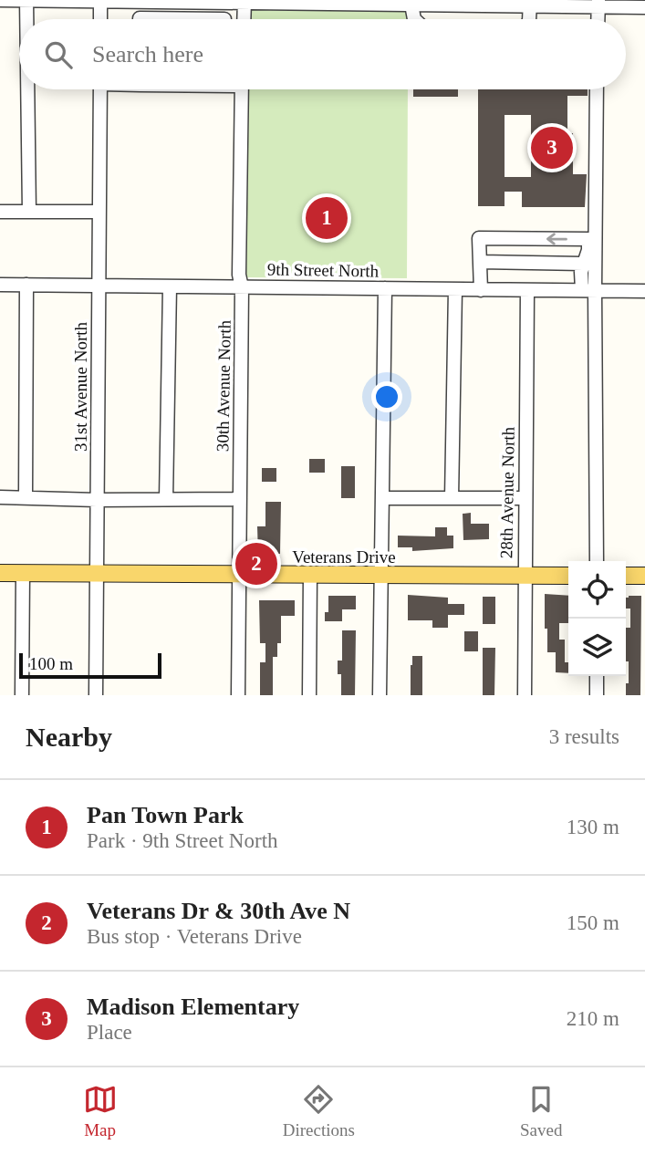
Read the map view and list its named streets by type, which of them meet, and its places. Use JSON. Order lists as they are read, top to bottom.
{
  "streets": {
    "main road": ["Veterans Drive"],
    "street": [
      "9th Street North",
      "30th Avenue North",
      "31st Avenue North",
      "28th Avenue North"
    ]
  },
  "crossings": [
    ["9th Street North", "30th Avenue North"],
    ["9th Street North", "31st Avenue North"],
    ["9th Street North", "28th Avenue North"],
    ["30th Avenue North", "Veterans Drive"],
    ["31st Avenue North", "Veterans Drive"],
    ["28th Avenue North", "Veterans Drive"]
  ],
  "scale_bar": "100 m",
  "page": {
    "search": "Search here",
    "pins": ["3", "1", "2"],
    "scale": "100 m",
    "heading": ["Nearby", "3 results"],
    "list": [
      {
        "mark": "1",
        "name": "Pan Town Park",
        "note": "Park · 9th Street North",
        "value": "130 m"
      },
      {
        "mark": "2",
        "name": "Veterans Dr & 30th Ave N",
        "note": "Bus stop · Veterans Drive",
        "value": "150 m"
      },
      {
        "mark": "3",
        "name": "Madison Elementary",
        "note": "Place",
        "value": "210 m"
      }
    ],
    "nav": ["Map", "Directions", "Saved"]
  }
}
